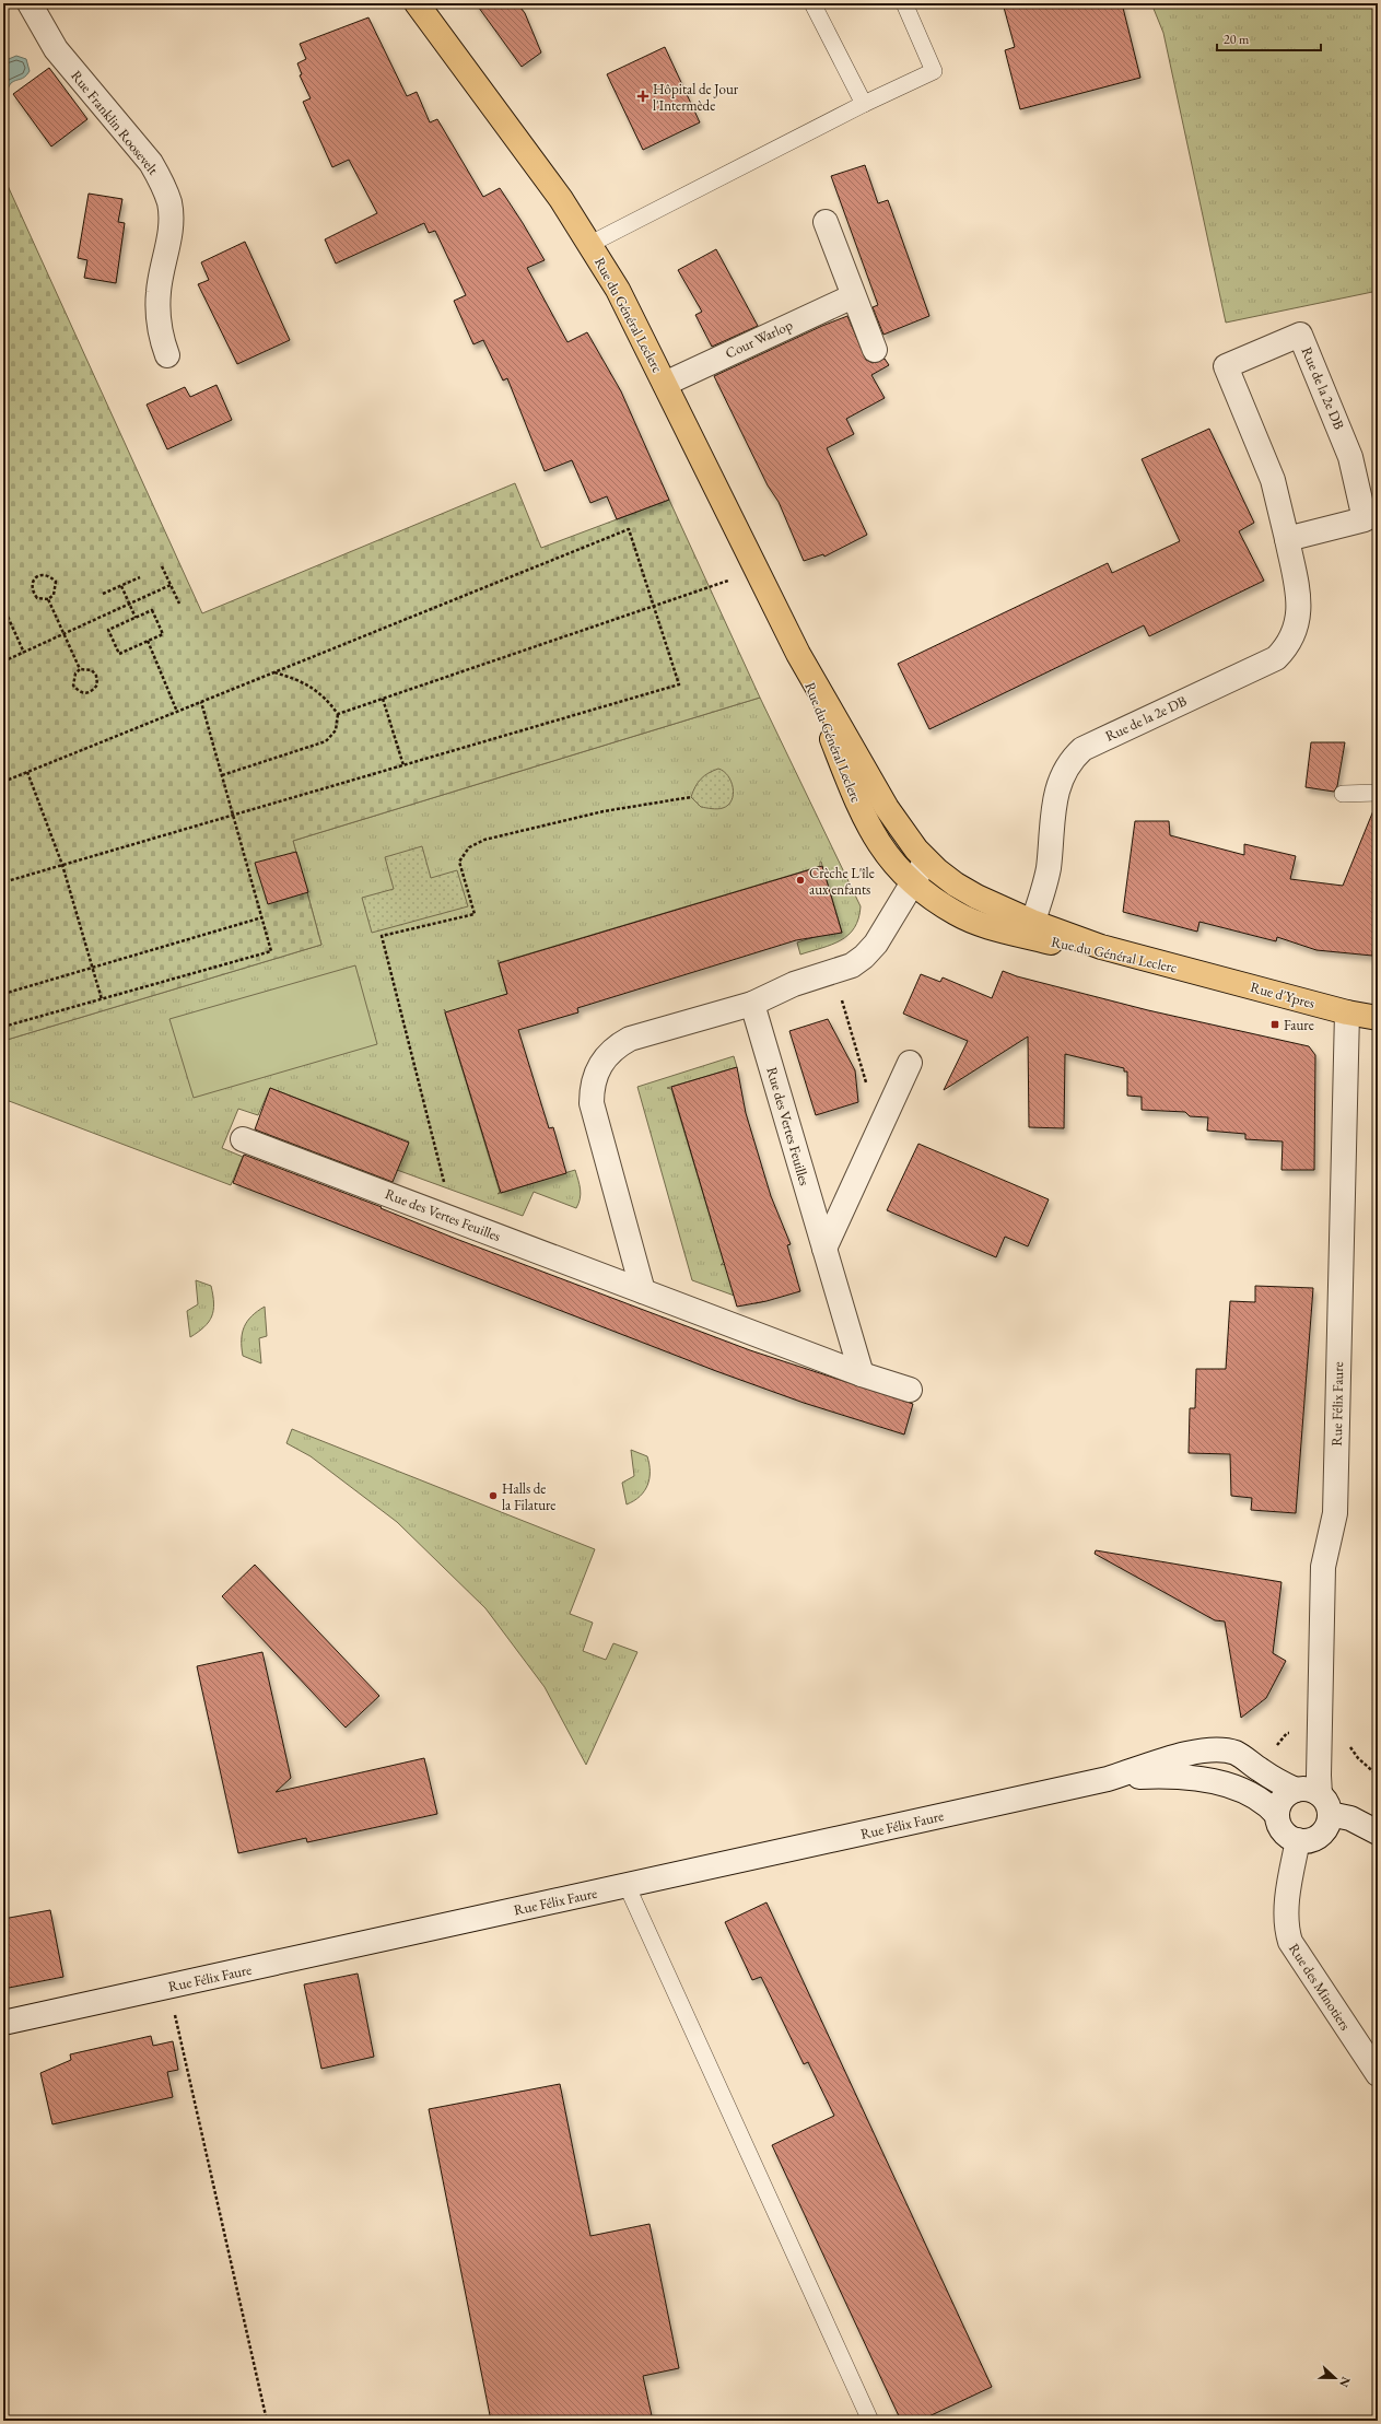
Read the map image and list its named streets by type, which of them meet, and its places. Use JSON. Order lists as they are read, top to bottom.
{
  "streets": {
    "main road": ["Rue du Général Leclerc", "Rue d'Ypres"],
    "street": [
      "Rue Franklin Roosevelt",
      "Cour Warlop",
      "Rue de la 2e DB",
      "Rue des Vertes Feuilles",
      "Rue Félix Faure",
      "Rue des Minotiers"
    ]
  },
  "crossings": [
    ["Rue du Général Leclerc", "Cour Warlop"],
    ["Rue du Général Leclerc", "Rue de la 2e DB"],
    ["Rue du Général Leclerc", "Rue d'Ypres"],
    ["Rue d'Ypres", "Rue Félix Faure"],
    ["Rue Félix Faure", "Rue des Minotiers"]
  ],
  "places": {
    "health": ["Hôpital de Jour l'Intermède"],
    "other": ["Crèche L'île aux enfants", "Halls de la Filature"],
    "transit": ["Faure"]
  },
  "scale_bar": "20 m",
  "north": "right"
}
